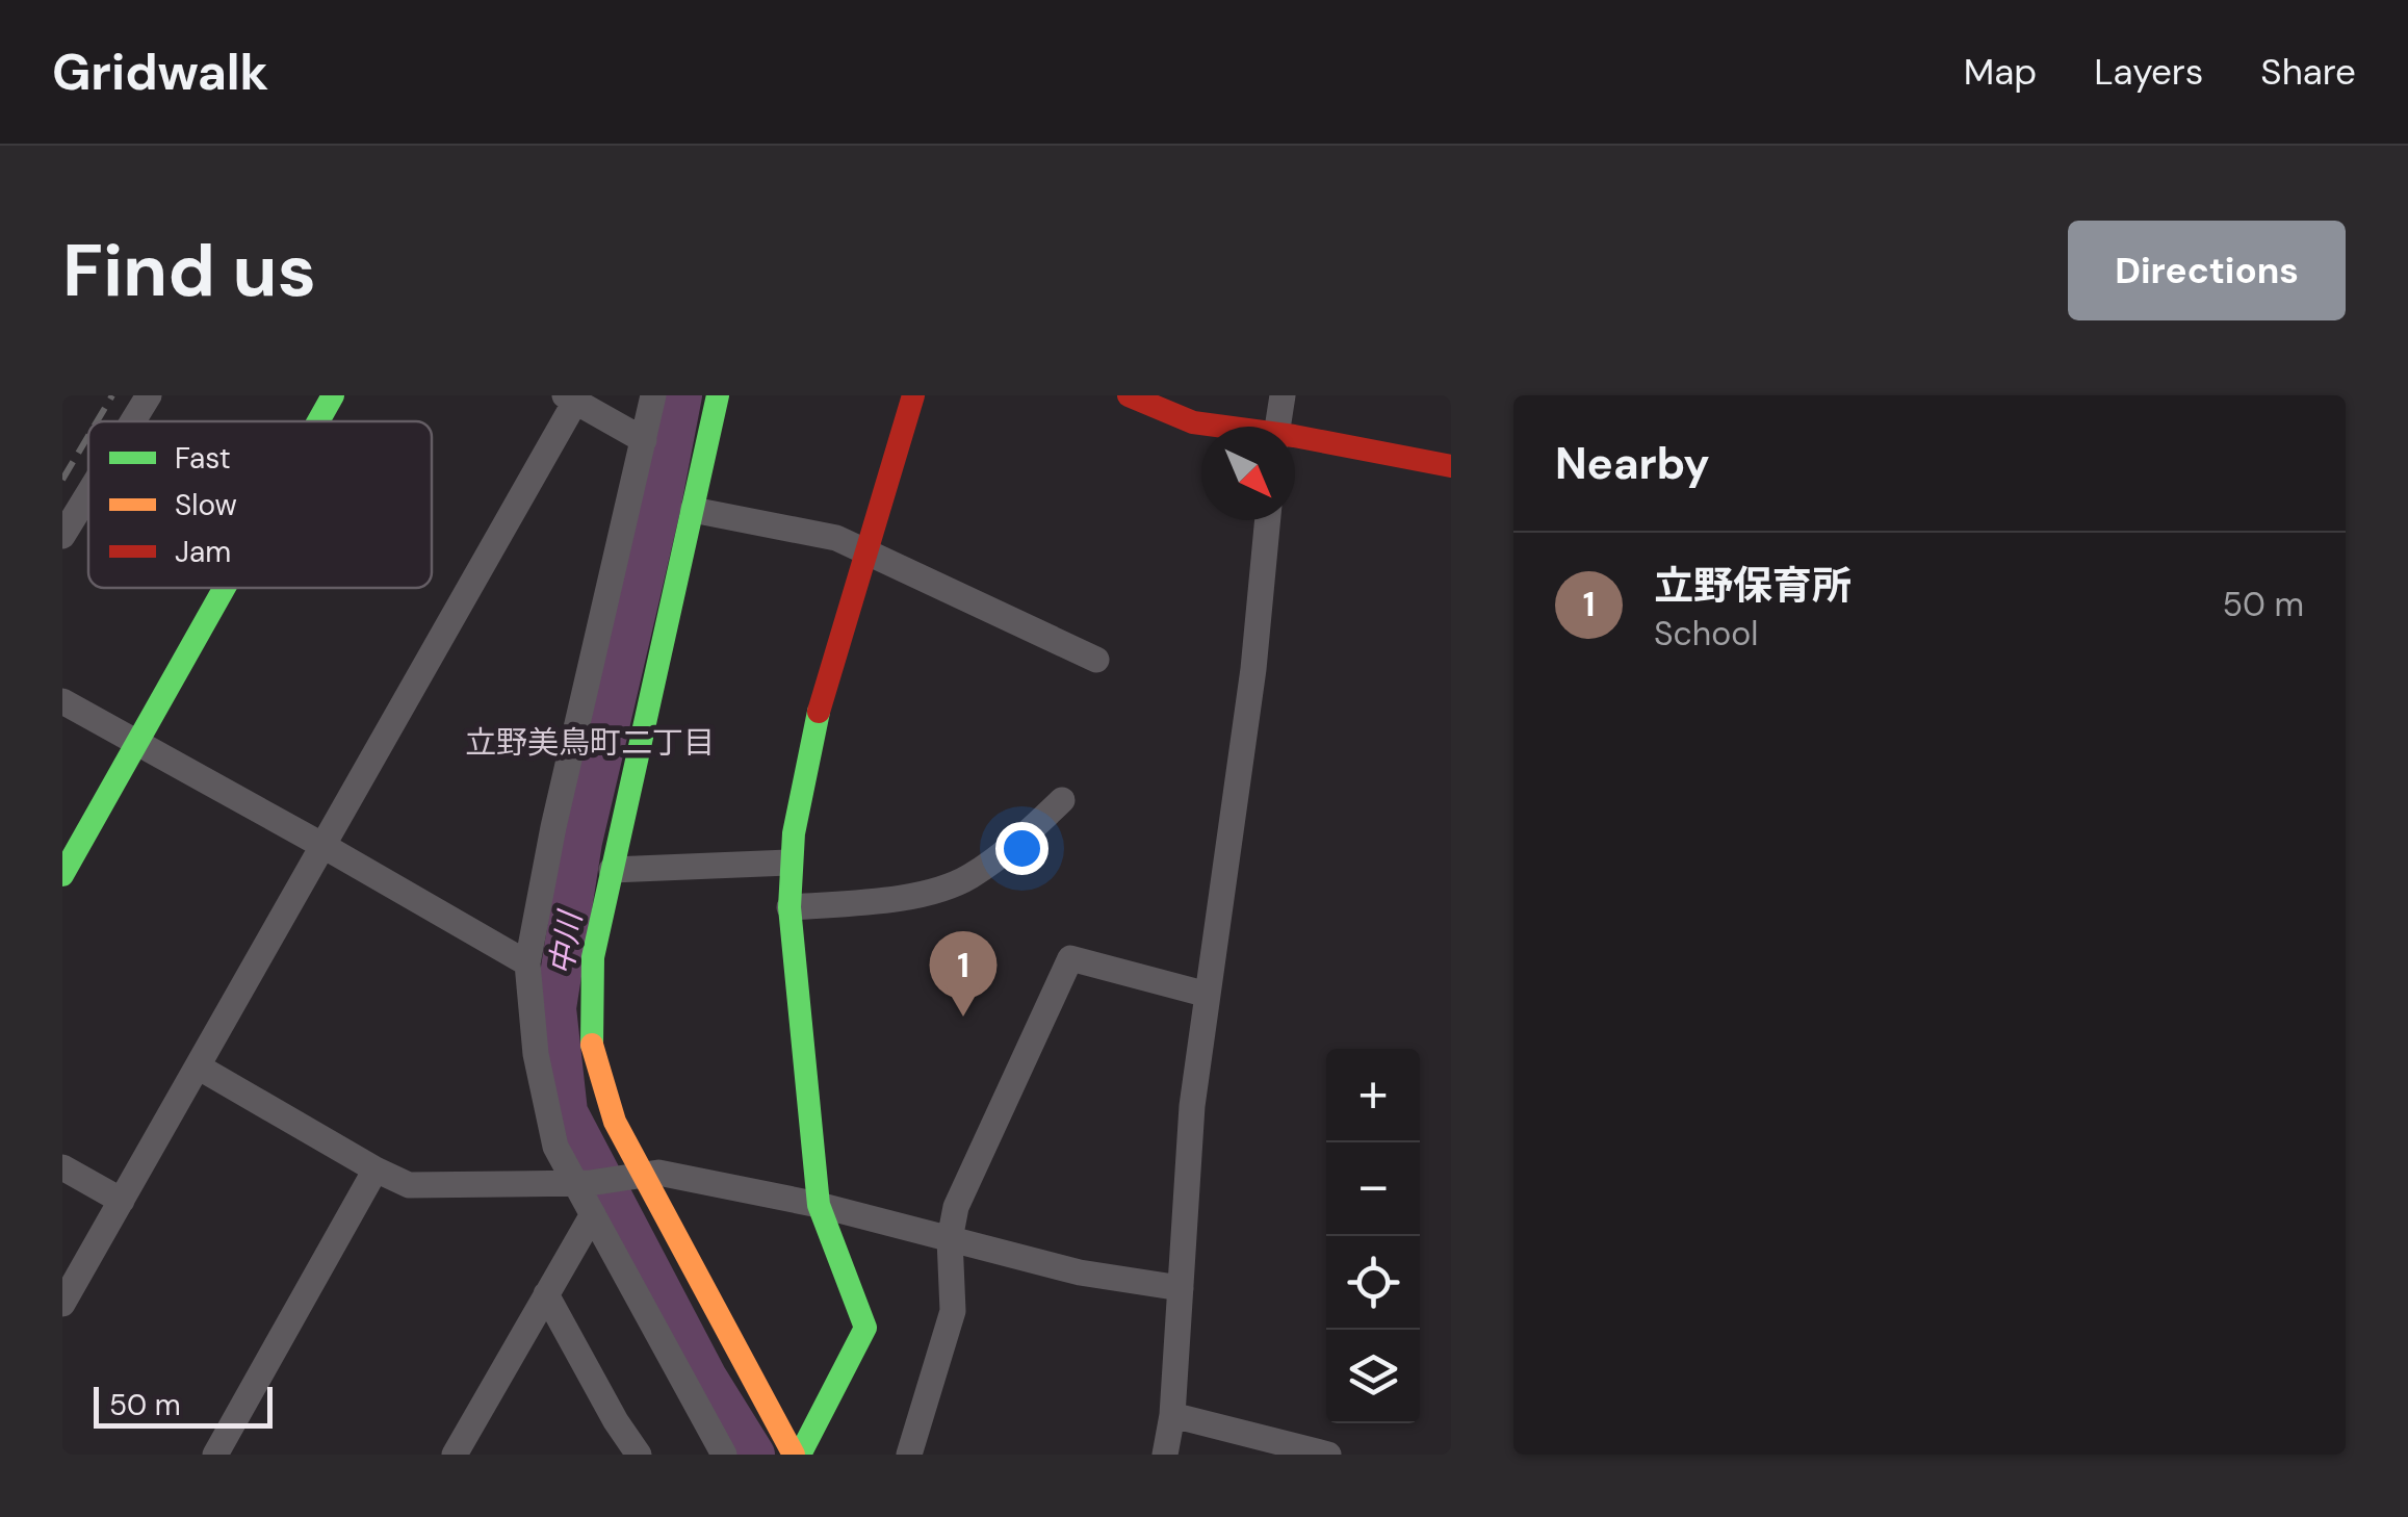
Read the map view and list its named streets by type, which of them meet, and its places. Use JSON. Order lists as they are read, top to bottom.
{
  "districts": ["立野美鳥町二丁目"],
  "water": ["中川"],
  "legend": ["Fast", "Slow", "Jam"],
  "scale_bar": "50 m",
  "north": "bottom right",
  "page": {
    "header": "Gridwalk",
    "nav": ["Map", "Layers", "Share"],
    "buttons": "Directions",
    "title": "Find us",
    "heading": "Nearby",
    "list": [
      {
        "mark": "1",
        "name": "立野保育所",
        "note": "School",
        "value": "50 m"
      }
    ],
    "pins": "1",
    "map_buttons": ["+", "−"],
    "scale": "50 m"
  }
}
